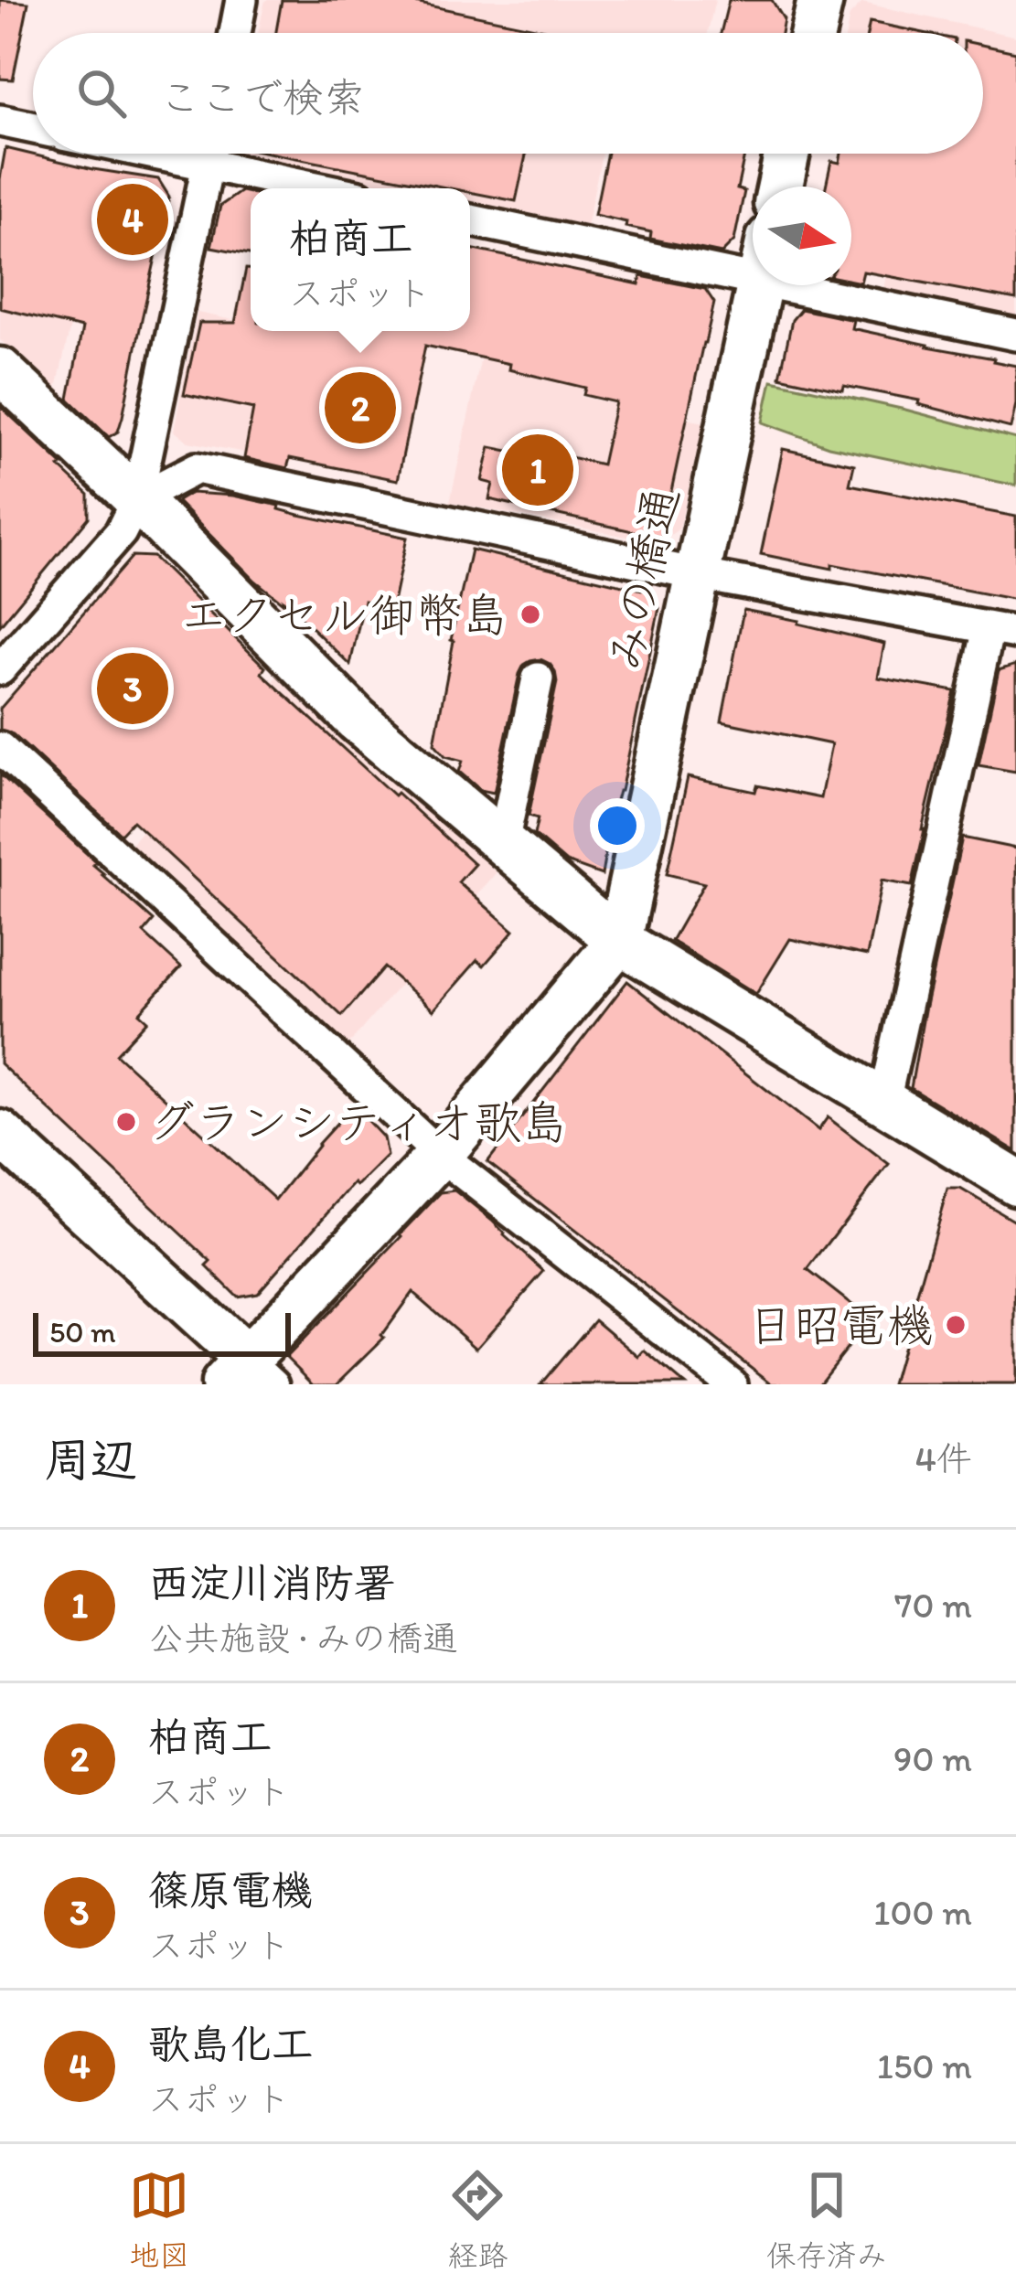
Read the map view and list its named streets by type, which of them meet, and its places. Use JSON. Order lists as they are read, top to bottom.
{
  "streets": {
    "street": ["みの橋通"]
  },
  "places": ["エクセル御幣島", "グランシティオ歌島", "日昭電機"],
  "scale_bar": "50 m",
  "north": "right",
  "page": {
    "search": "ここで検索",
    "pins": [
      "4",
      "2",
      "1",
      "3"
    ],
    "popup": ["柏商工", "スポット"],
    "scale": "50 m",
    "heading": ["周辺", "4件"],
    "list": [
      {
        "mark": "1",
        "name": "西淀川消防署",
        "note": "公共施設 · みの橋通",
        "value": "70 m"
      },
      {
        "mark": "2",
        "name": "柏商工",
        "note": "スポット",
        "value": "90 m"
      },
      {
        "mark": "3",
        "name": "篠原電機",
        "note": "スポット",
        "value": "100 m"
      },
      {
        "mark": "4",
        "name": "歌島化工",
        "note": "スポット",
        "value": "150 m"
      }
    ],
    "nav": ["地図", "経路", "保存済み"]
  }
}
